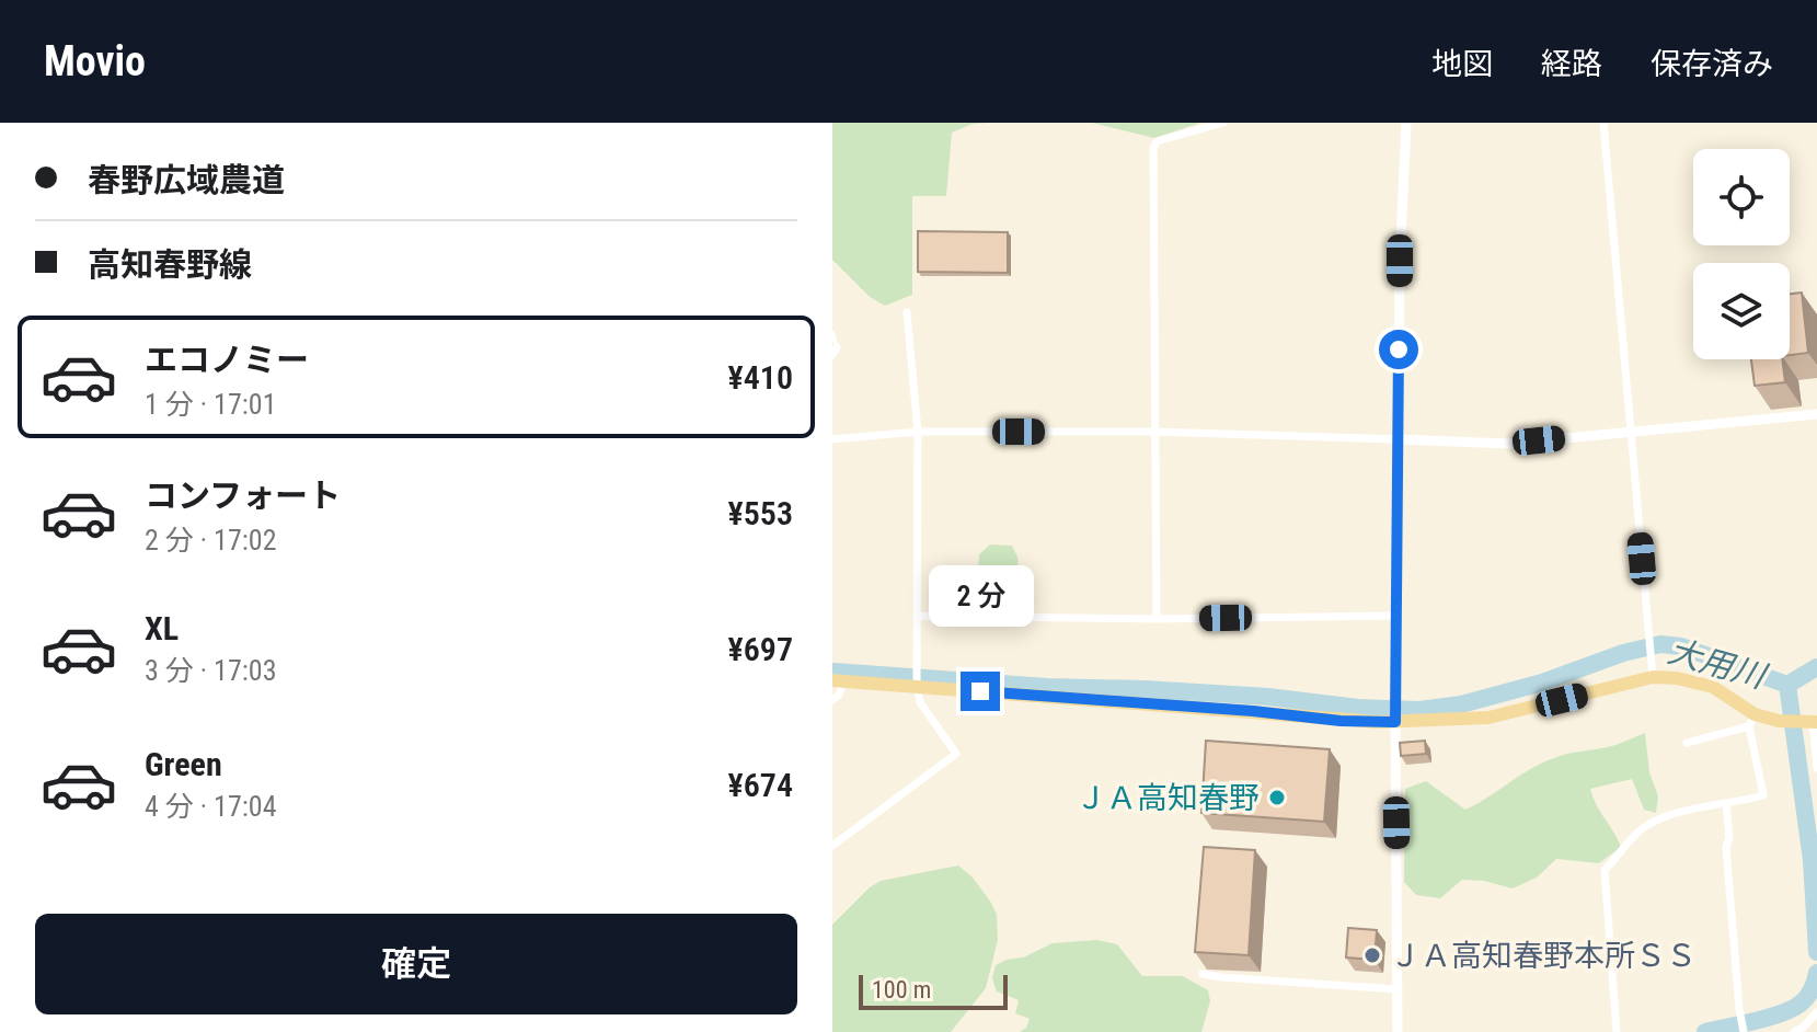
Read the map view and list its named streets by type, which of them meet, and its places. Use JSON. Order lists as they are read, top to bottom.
{
  "water": ["大用川"],
  "places": ["ＪＡ高知春野", "ＪＡ高知春野本所ＳＳ"],
  "scale_bar": "100 m",
  "page": {
    "header": "Movio",
    "nav": ["地図", "経路", "保存済み"],
    "banner": ["春野広域農道", "高知春野線"],
    "list": [
      {
        "name": "エコノミー",
        "note": "1 分 · 17:01",
        "value": "¥410"
      },
      {
        "name": "コンフォート",
        "note": "2 分 · 17:02",
        "value": "¥553"
      },
      {
        "name": "XL",
        "note": "3 分 · 17:03",
        "value": "¥697"
      },
      {
        "name": "Green",
        "note": "4 分 · 17:04",
        "value": "¥674"
      }
    ],
    "bubble": "2 分",
    "buttons": "確定",
    "scale": "100 m"
  }
}
